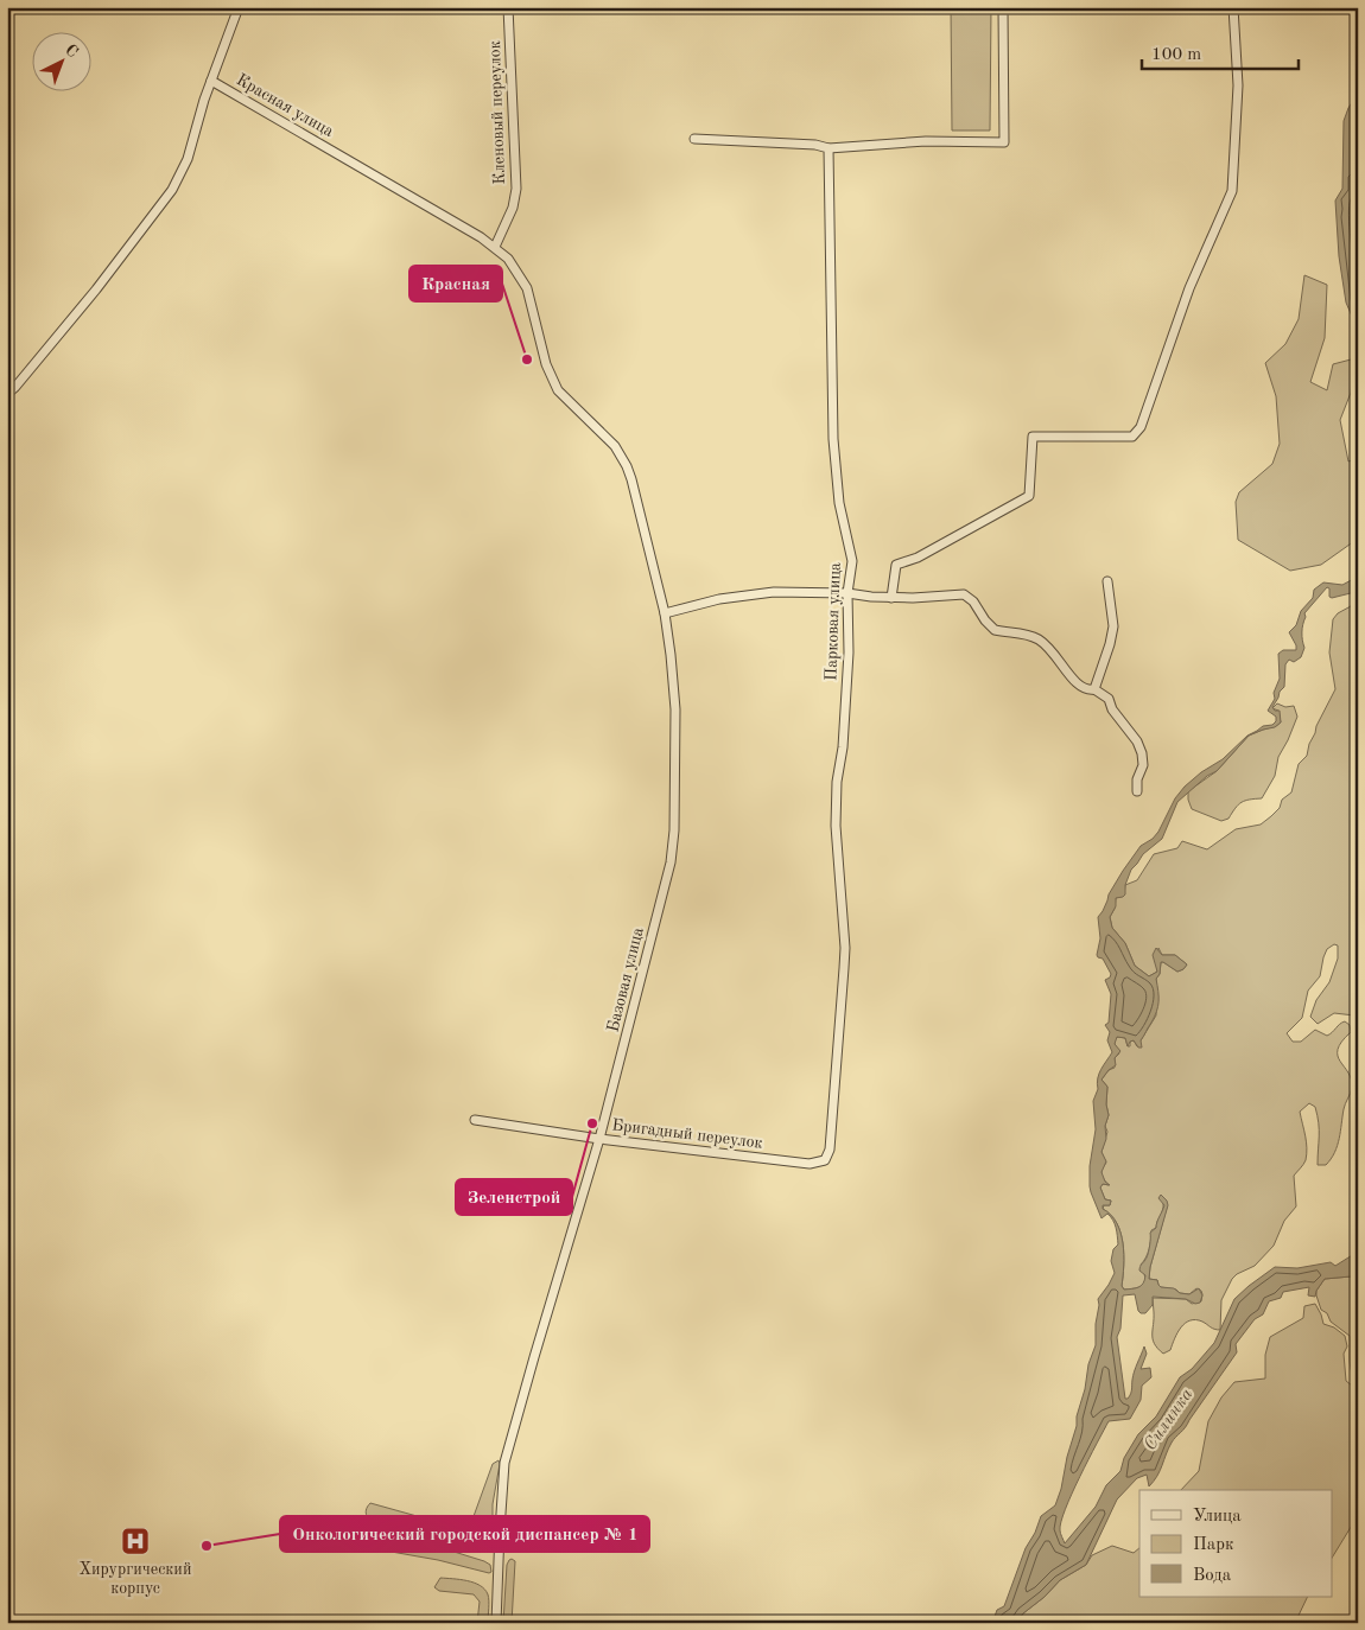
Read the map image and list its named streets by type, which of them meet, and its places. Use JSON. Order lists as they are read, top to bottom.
{
  "streets": {
    "street": [
      "Красная улица",
      "Кленовый переулок",
      "Парковая улица",
      "Базовая улица",
      "Бригадный переулок"
    ]
  },
  "crossings": [
    ["Красная улица", "Кленовый переулок"],
    ["Красная улица", "Базовая улица"],
    ["Парковая улица", "Бригадный переулок"],
    ["Базовая улица", "Бригадный переулок"]
  ],
  "water": ["Силинка"],
  "places": {
    "other": ["Красная", "Зеленстрой", "Онкологический городской диспансер № 1"],
    "hospital": ["Хирургический корпус"]
  },
  "legend": ["Улица", "Парк", "Вода"],
  "scale_bar": "100 m",
  "north": "top right"
}
